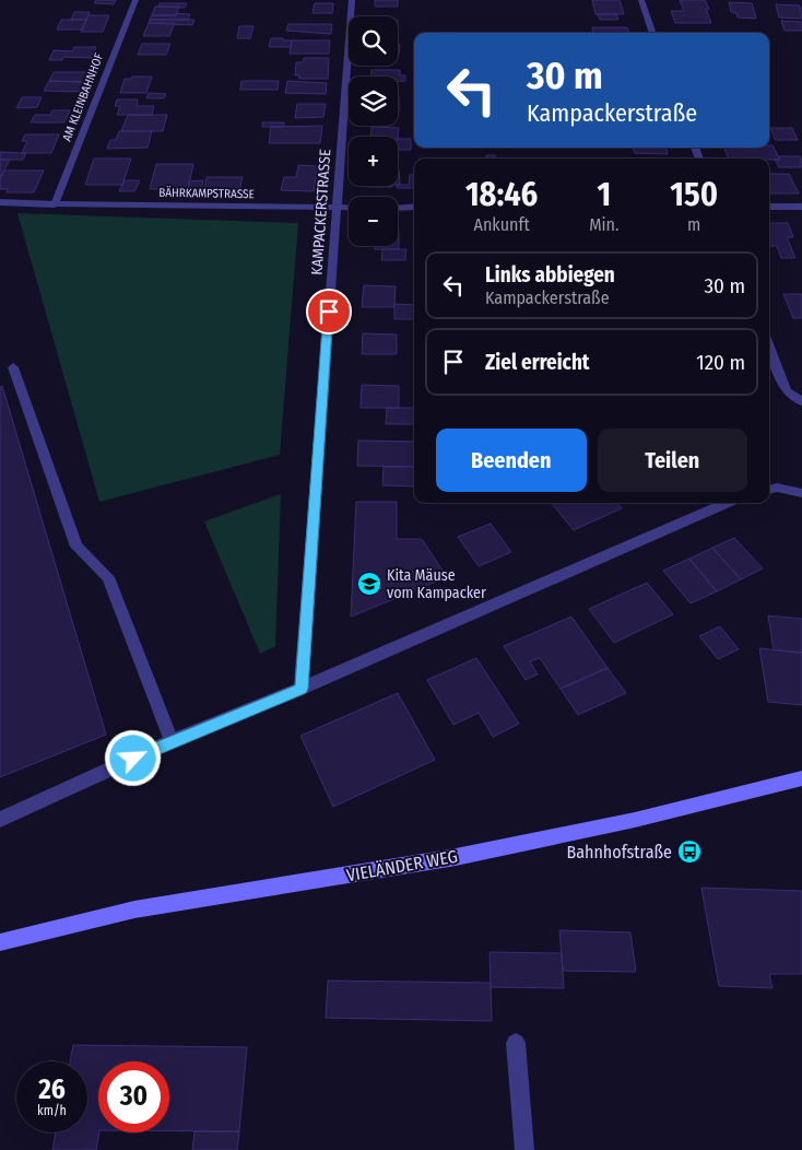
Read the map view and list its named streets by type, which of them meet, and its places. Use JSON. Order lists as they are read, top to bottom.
{
  "streets": {
    "street": [
      "AM KLEINBAHNHOF",
      "BÄHRKAMPSTRASSE",
      "KAMPACKERSTRASSE",
      "VIELÄNDER WEG"
    ]
  },
  "crossings": [
    ["AM KLEINBAHNHOF", "BÄHRKAMPSTRASSE"],
    ["BÄHRKAMPSTRASSE", "KAMPACKERSTRASSE"]
  ],
  "places": {
    "school or university": ["Kita Mäuse vom Kampacker"],
    "bus stop": ["Bahnhofstraße"]
  },
  "page": {
    "map_buttons": ["+", "−"],
    "turn": ["30 m", "Kampackerstraße"],
    "eta": [
      "18:46",
      "Ankunft",
      "1",
      "Min.",
      "150",
      "m"
    ],
    "list": [
      {
        "name": "Links abbiegen",
        "note": "Kampackerstraße",
        "value": "30 m"
      },
      {
        "name": "Ziel erreicht",
        "value": "120 m"
      }
    ],
    "buttons": ["Beenden", "Teilen"],
    "speed": "26 km/h",
    "limit": "30"
  }
}
